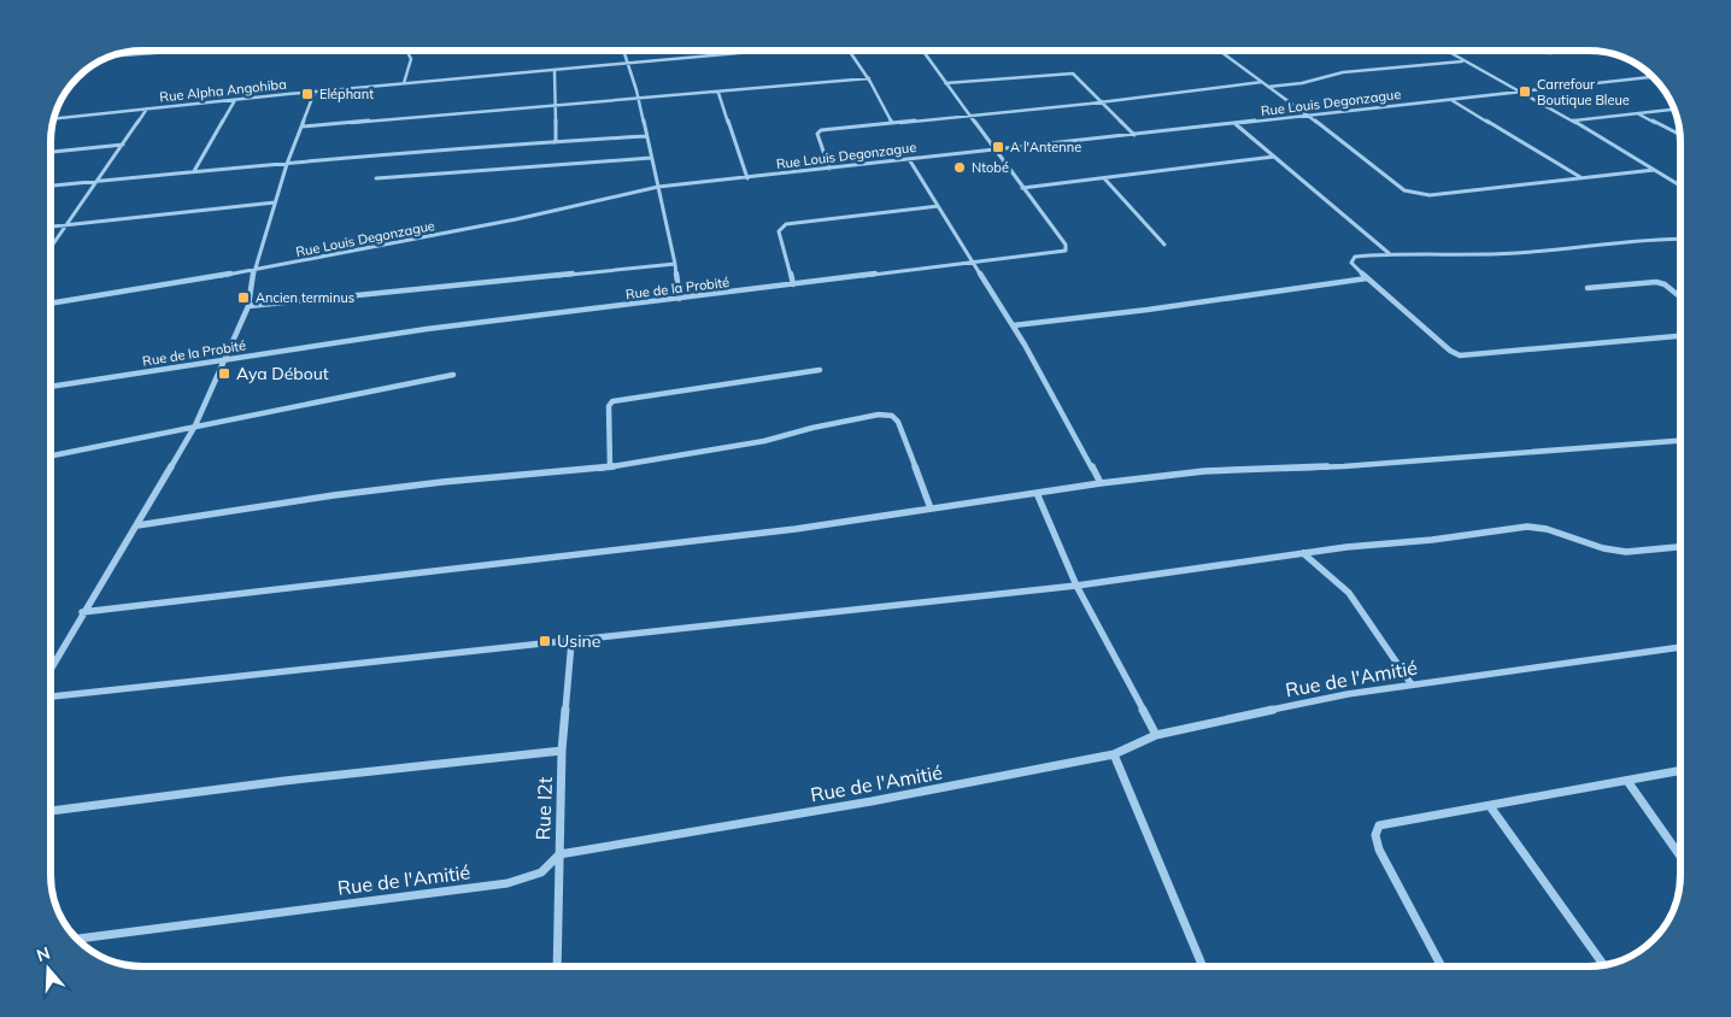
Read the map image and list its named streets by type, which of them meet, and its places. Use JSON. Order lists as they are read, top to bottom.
{
  "streets": {
    "street": [
      "Rue Alpha Angohiba",
      "Rue Louis Degonzague",
      "Rue de la Probité",
      "Rue de l'Amitié",
      "Rue I2t"
    ]
  },
  "crossings": [
    ["Rue Louis Degonzague", "Rue de la Probité"],
    ["Rue de l'Amitié", "Rue I2t"]
  ],
  "places": {
    "transit": [
      "Carrefour Boutique Bleue",
      "Eléphant",
      "A l'Antenne",
      "Ancien terminus",
      "Aya Débout",
      "Usine"
    ],
    "other": ["Ntobé"]
  },
  "north": "top"
}
